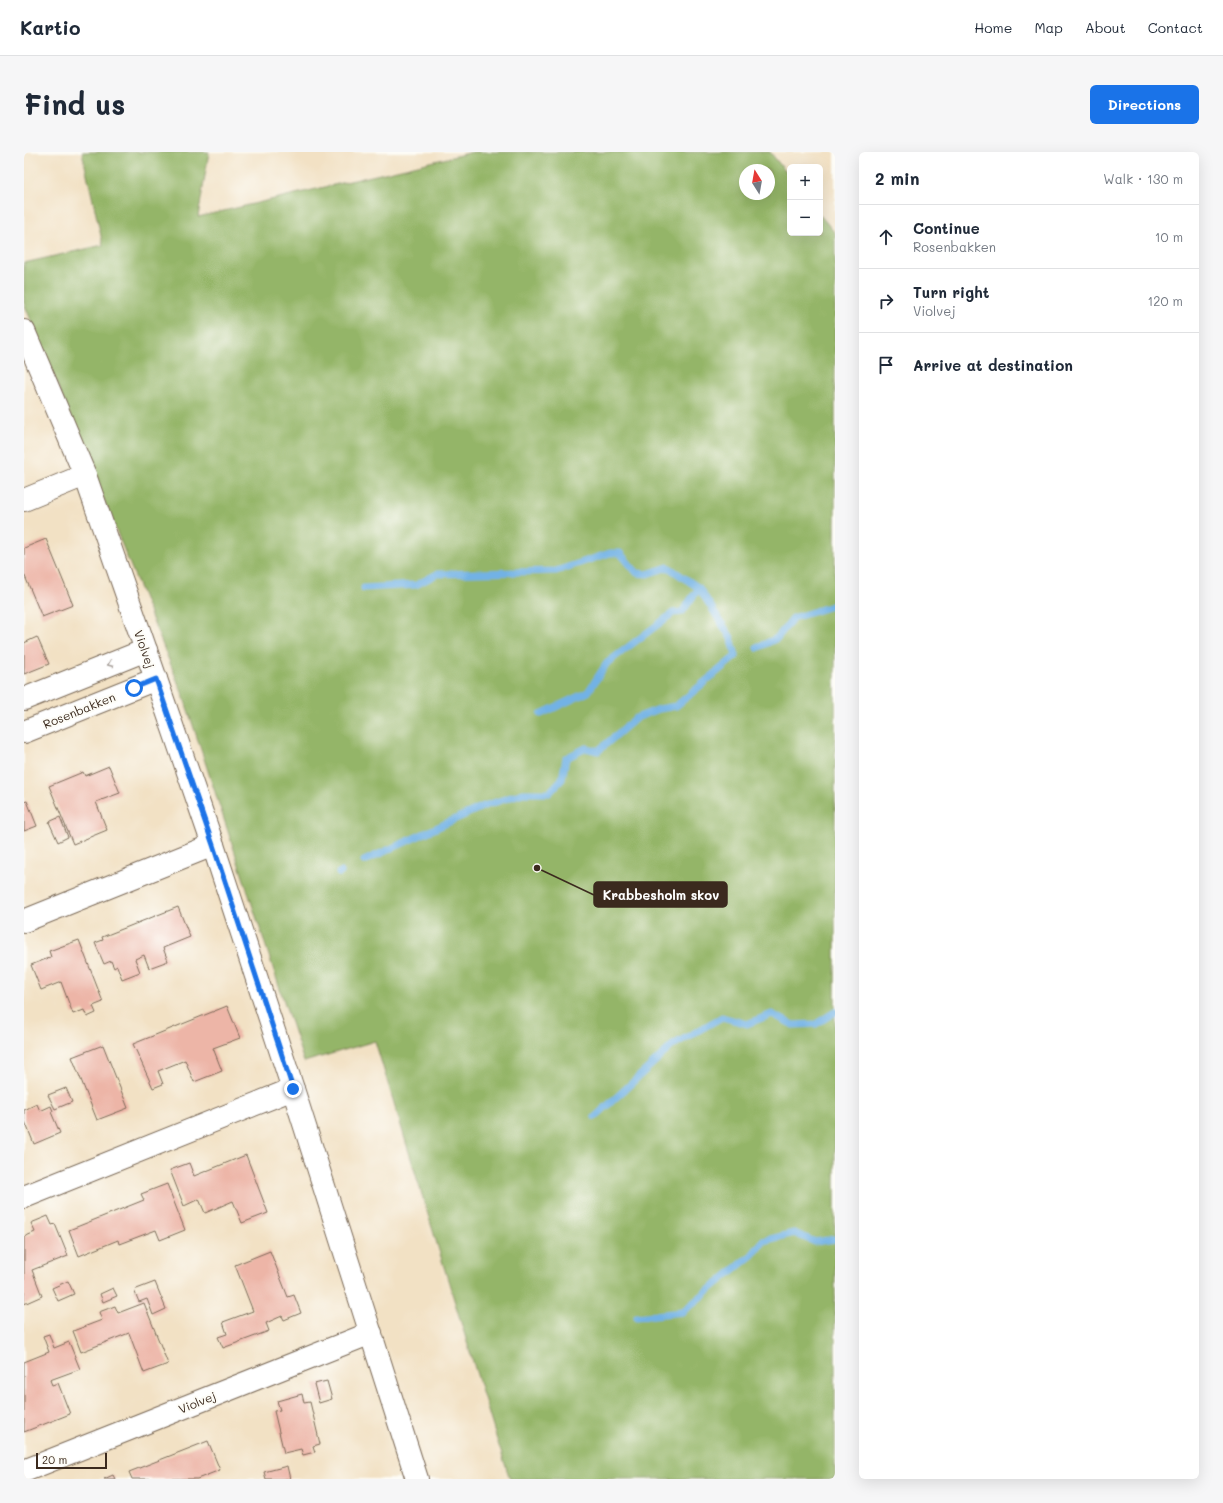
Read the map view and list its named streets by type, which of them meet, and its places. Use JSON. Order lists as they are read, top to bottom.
{
  "streets": {
    "street": ["Violvej", "Rosenbakken"]
  },
  "crossings": [
    ["Violvej", "Rosenbakken"]
  ],
  "places": ["Krabbesholm skov"],
  "scale_bar": "20 m",
  "north": "top",
  "page": {
    "header": "Kartio",
    "nav": [
      "Home",
      "Map",
      "About",
      "Contact"
    ],
    "buttons": "Directions",
    "title": "Find us",
    "heading": ["2 min", "Walk · 130 m"],
    "map_buttons": ["+", "−"],
    "list": [
      ["Continue", "Rosenbakken", "10 m"],
      ["Turn right", "Violvej", "120 m"],
      "Arrive at destination"
    ],
    "scale": "20 m"
  }
}
